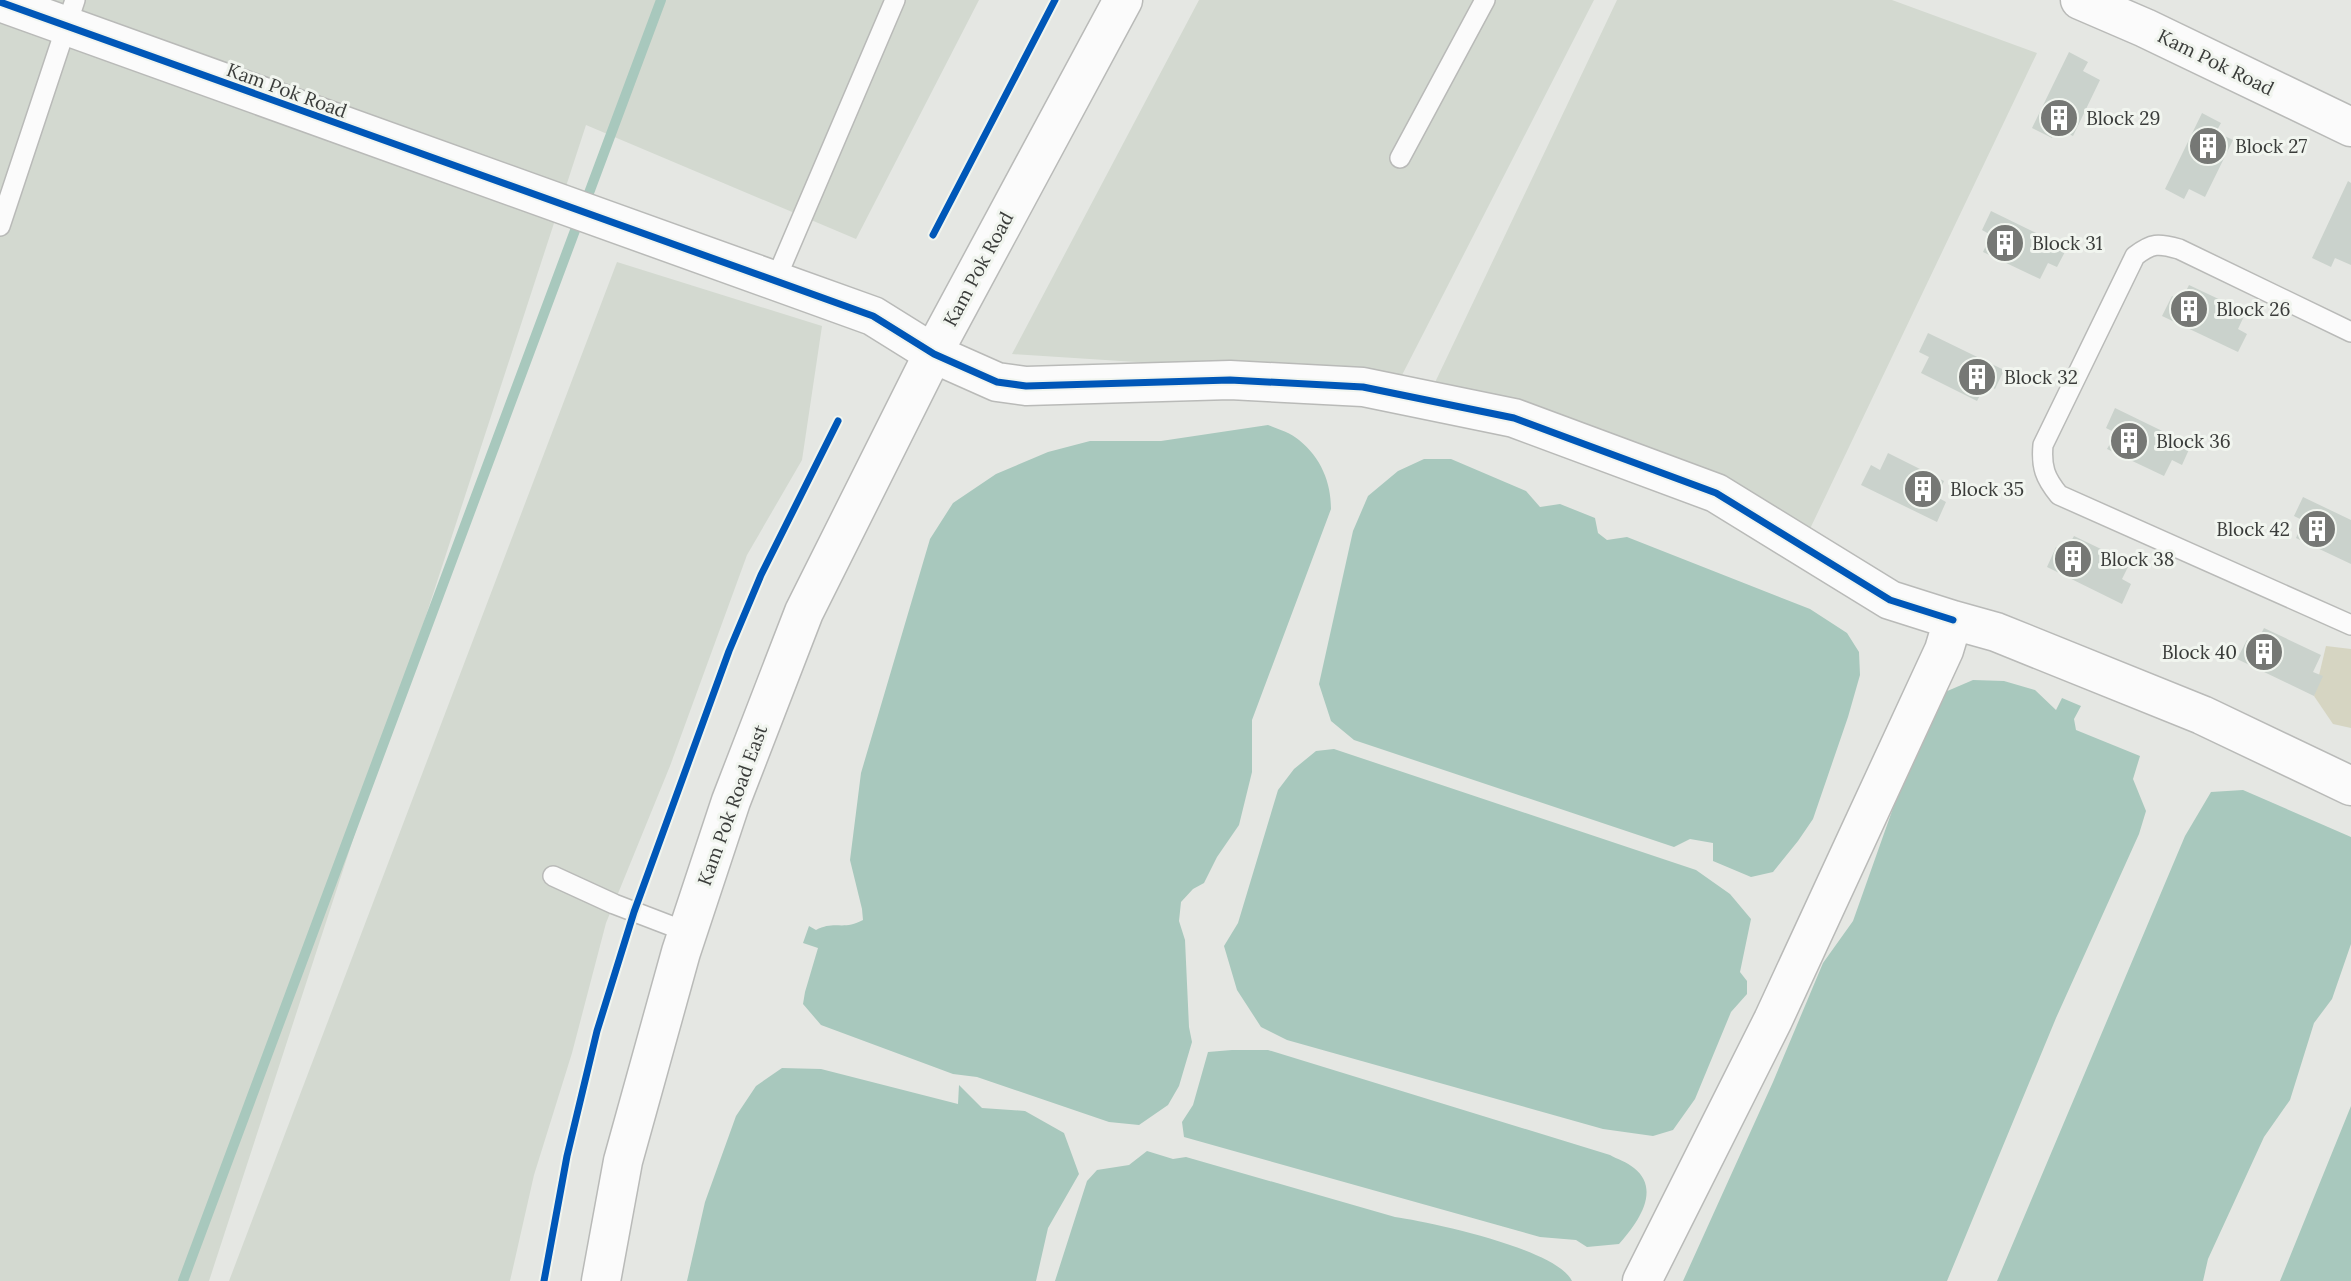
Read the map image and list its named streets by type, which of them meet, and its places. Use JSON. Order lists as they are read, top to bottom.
{
  "streets": {
    "street": ["Kam Pok Road", "Kam Pok Road East"]
  },
  "crossings": [
    ["Kam Pok Road", "Kam Pok Road East"]
  ],
  "places": {
    "building": [
      "Block 29",
      "Block 27",
      "Block 31",
      "Block 26",
      "Block 32",
      "Block 36",
      "Block 35",
      "Block 42",
      "Block 38",
      "Block 40"
    ]
  }
}
